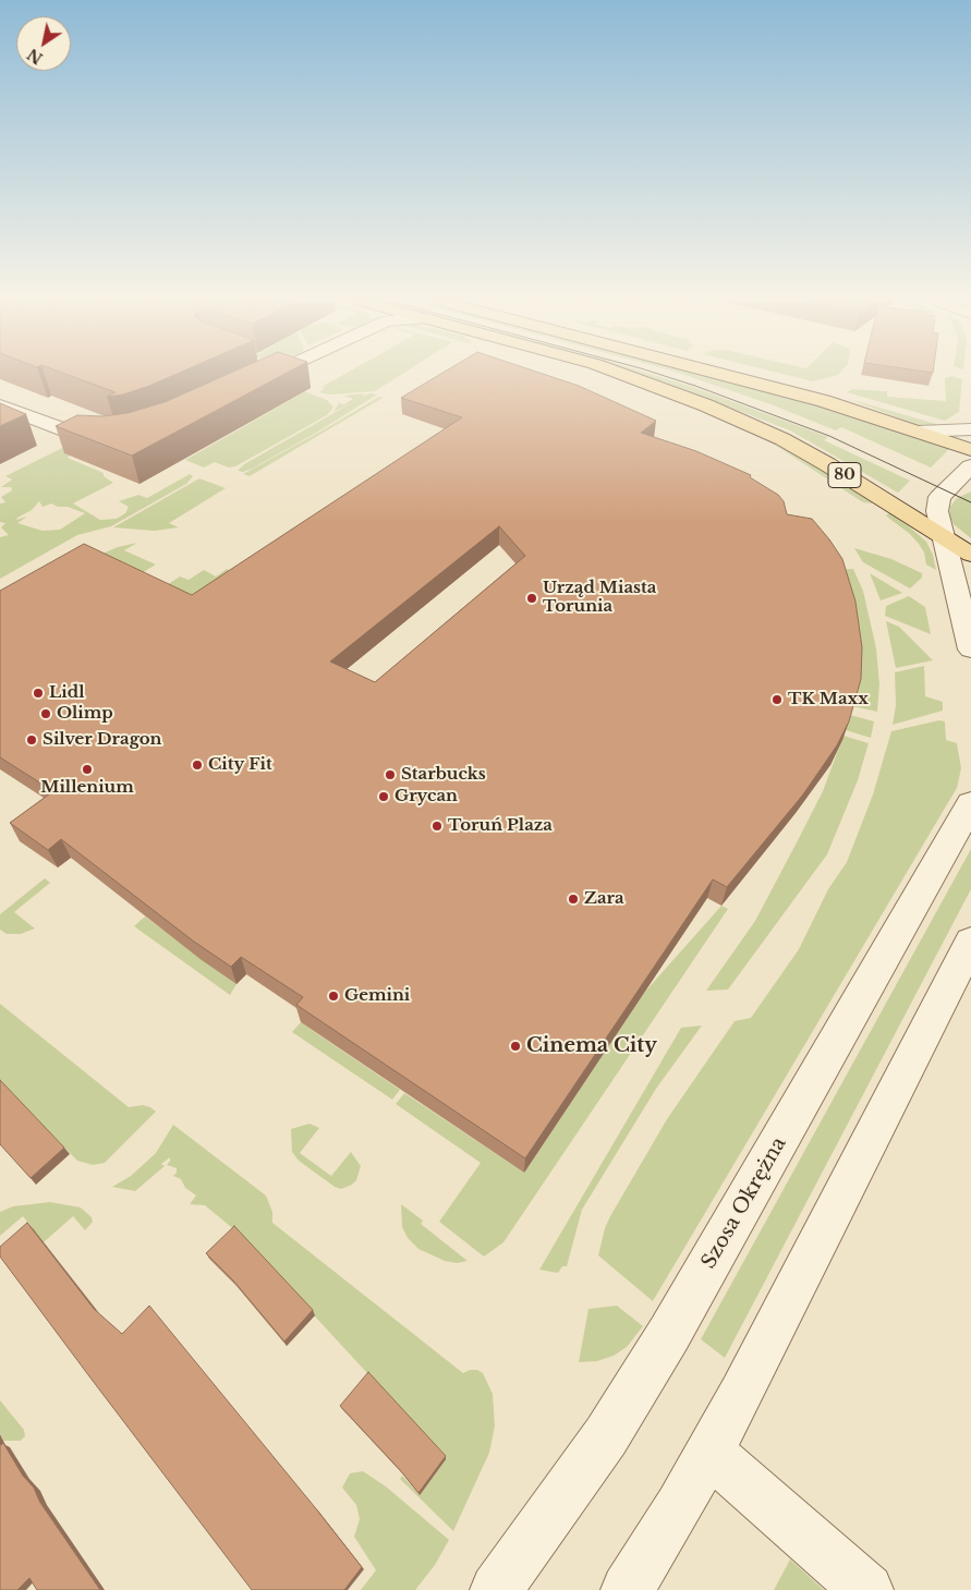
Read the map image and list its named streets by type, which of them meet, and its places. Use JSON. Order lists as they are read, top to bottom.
{
  "streets": {
    "main road": ["80"],
    "street": ["Szosa Okrężna"]
  },
  "places": [
    "Urząd Miasta Torunia",
    "Lidl",
    "TK Maxx",
    "Olimp",
    "Silver Dragon",
    "City Fit",
    "Millenium",
    "Starbucks",
    "Grycan",
    "Toruń Plaza",
    "Zara",
    "Gemini",
    "Cinema City"
  ],
  "north": "bottom left"
}
